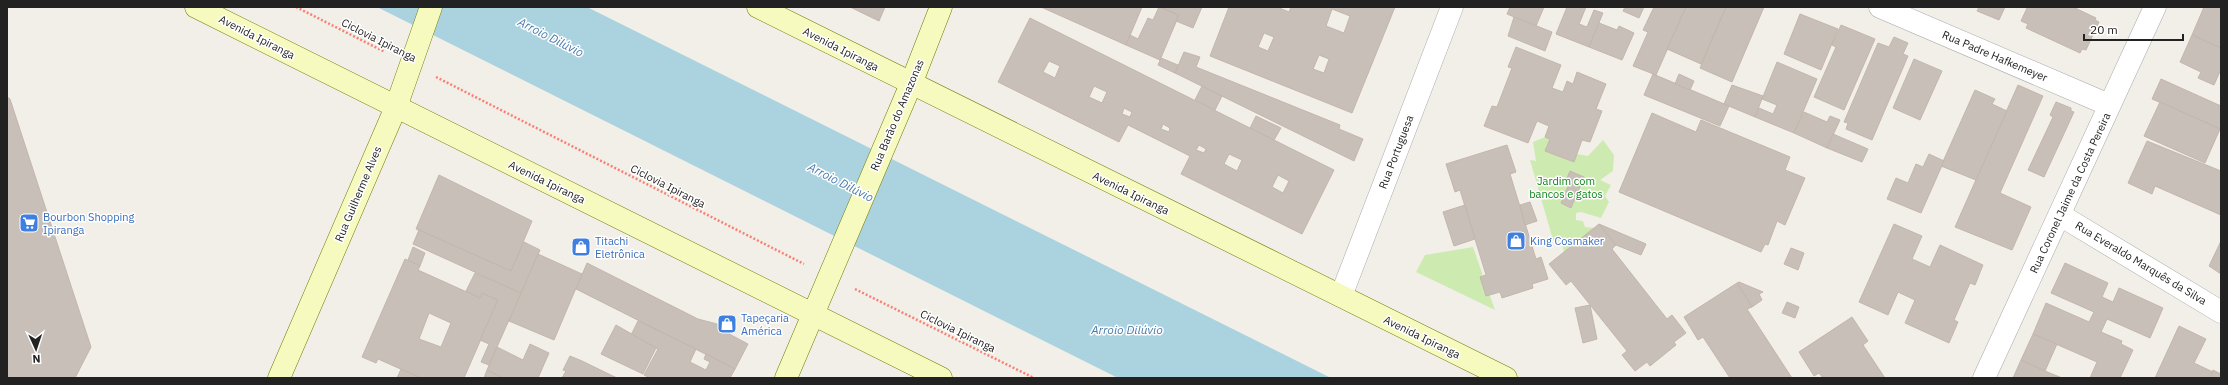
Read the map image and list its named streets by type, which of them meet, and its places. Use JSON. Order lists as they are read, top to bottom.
{
  "streets": {
    "main road": ["Avenida Ipiranga", "Rua Barão do Amazonas", "Rua Guilherme Alves"],
    "street": [
      "Rua Padre Hafkemeyer",
      "Rua Portuguesa",
      "Rua Coronel Jaime da Costa Pereira",
      "Rua Everaldo Marquês da Silva"
    ],
    "path": ["Ciclovia Ipiranga"]
  },
  "crossings": [
    ["Avenida Ipiranga", "Rua Barão do Amazonas"],
    ["Avenida Ipiranga", "Rua Portuguesa"],
    ["Avenida Ipiranga", "Rua Guilherme Alves"],
    ["Ciclovia Ipiranga", "Rua Barão do Amazonas"],
    ["Ciclovia Ipiranga", "Rua Guilherme Alves"],
    ["Rua Padre Hafkemeyer", "Rua Coronel Jaime da Costa Pereira"],
    ["Rua Coronel Jaime da Costa Pereira", "Rua Everaldo Marquês da Silva"]
  ],
  "water": ["Arroio Dilúvio"],
  "parks": ["Jardim com bancos e gatos"],
  "places": {
    "supermarket": ["Bourbon Shopping Ipiranga"],
    "shop": ["King Cosmaker", "Titachi Eletrônica", "Tapeçaria América"]
  },
  "scale_bar": "20 m",
  "north": "bottom"
}
